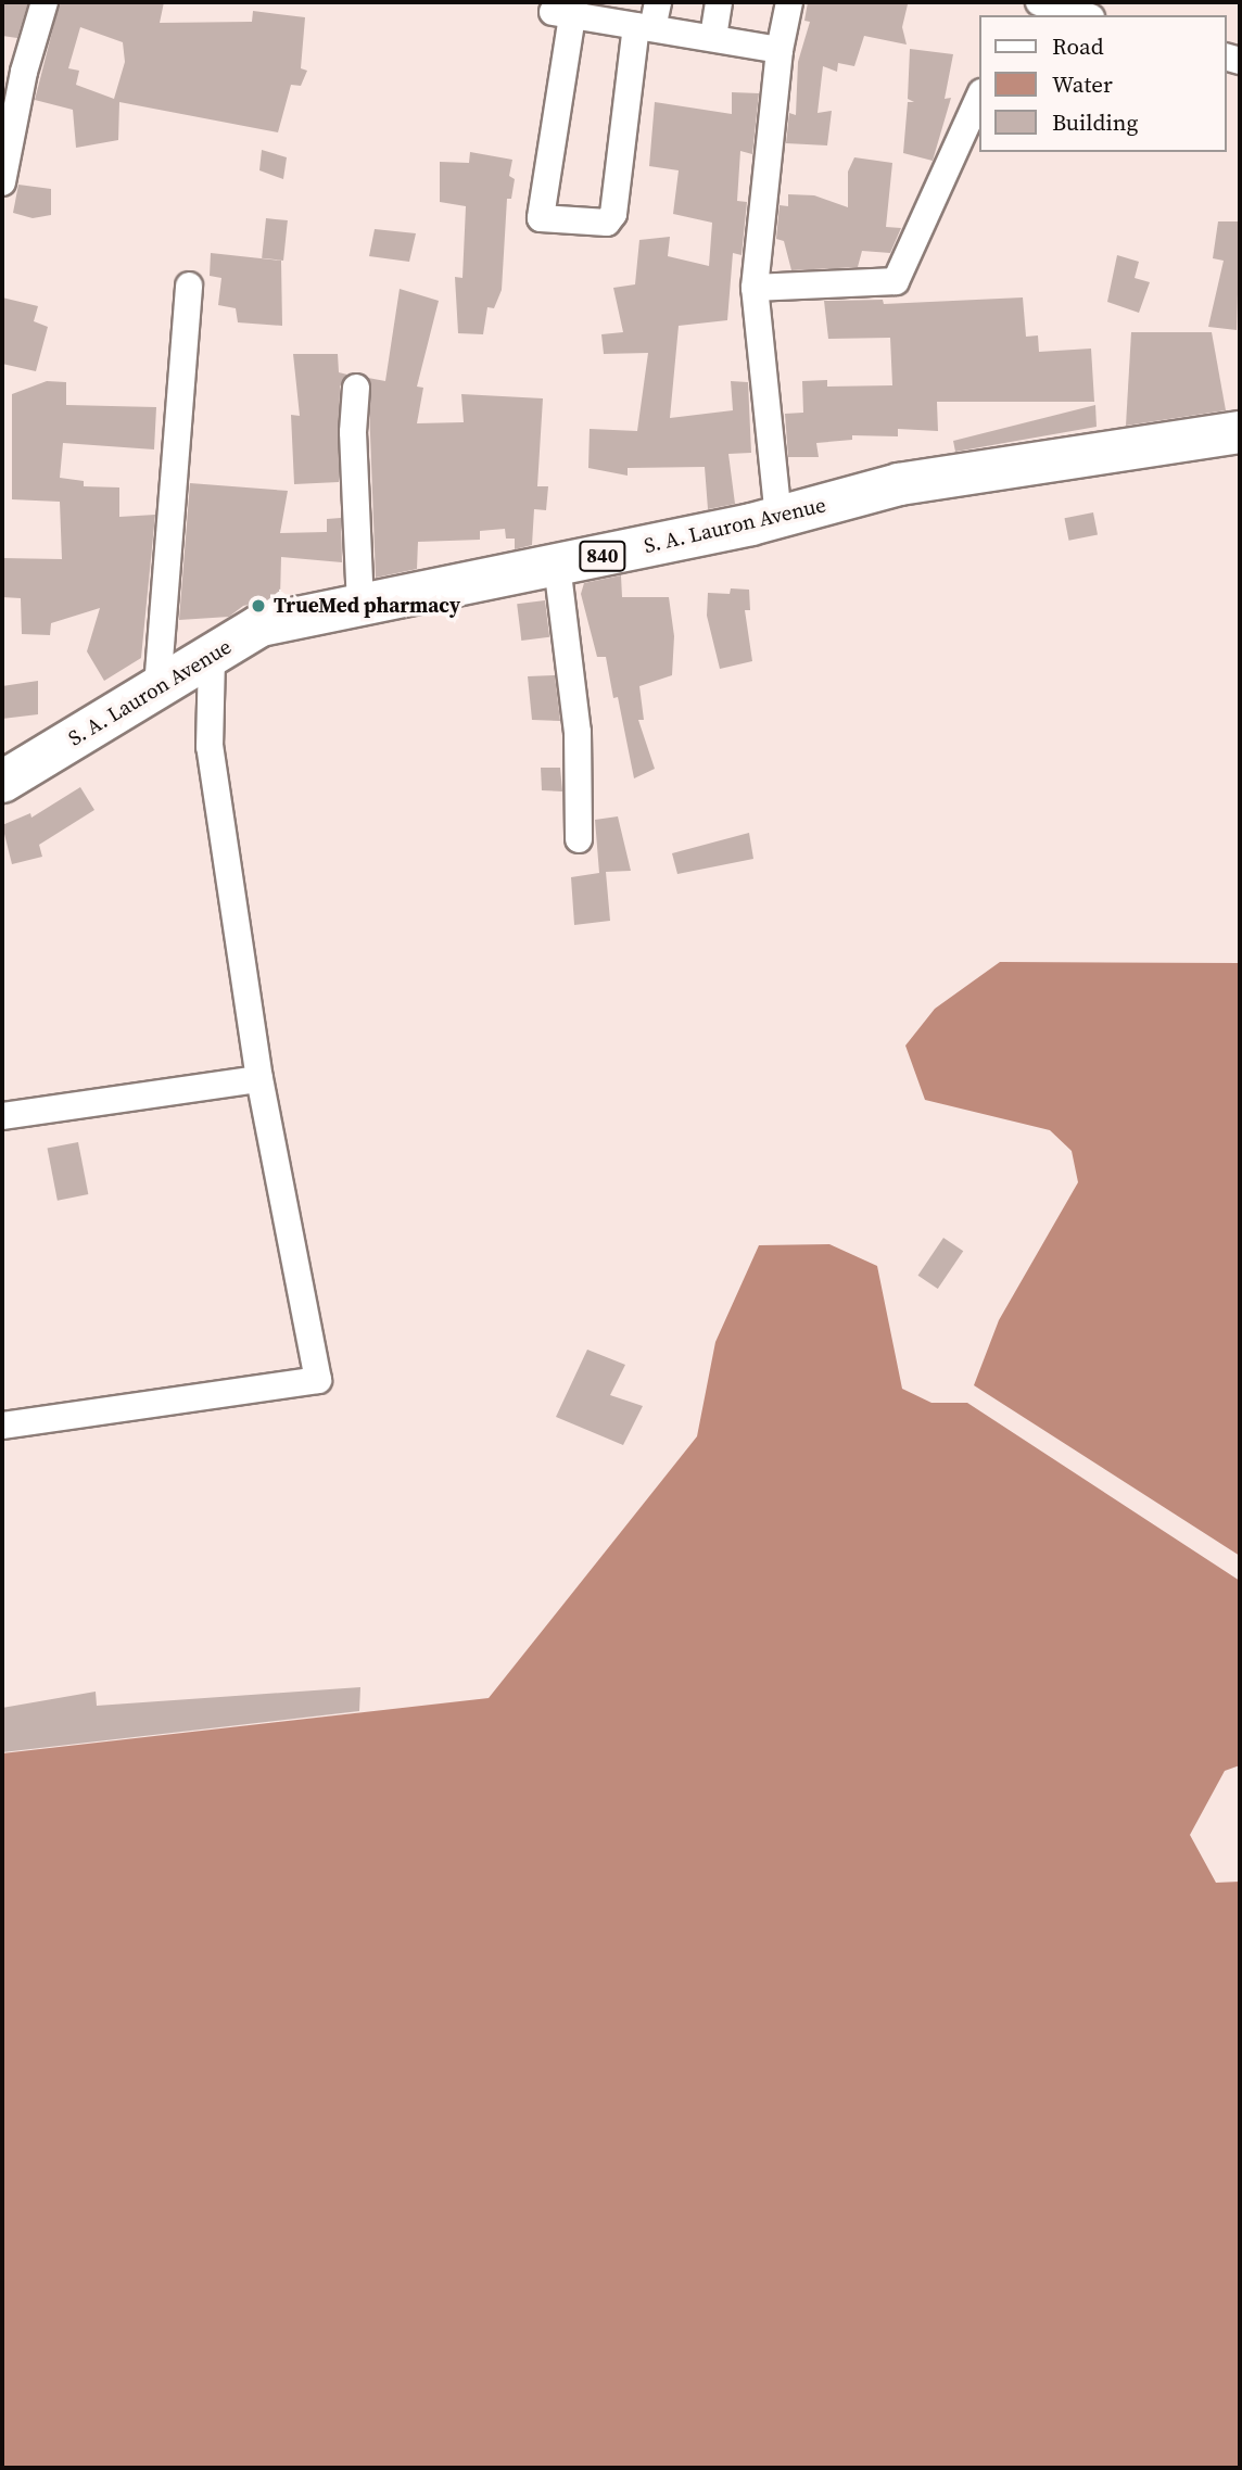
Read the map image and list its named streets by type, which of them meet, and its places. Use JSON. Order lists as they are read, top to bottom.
{
  "streets": {
    "highway": ["S. A. Lauron Avenue", "840"]
  },
  "places": ["TrueMed pharmacy"],
  "legend": ["Road", "Water", "Building"]
}
